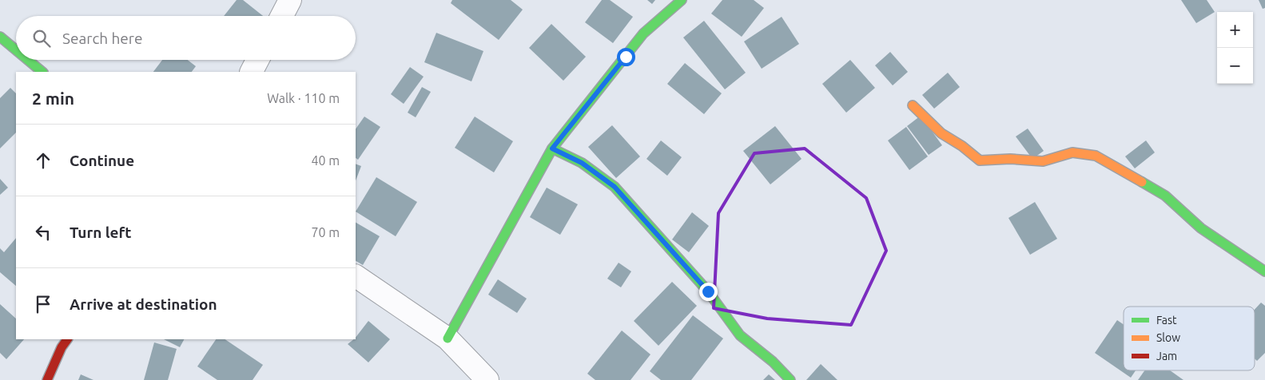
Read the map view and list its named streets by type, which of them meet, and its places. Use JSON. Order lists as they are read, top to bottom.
{
  "legend": ["Fast", "Slow", "Jam"],
  "page": {
    "map_buttons": ["+", "−"],
    "search": "Search here",
    "heading": ["2 min", "Walk · 110 m"],
    "list": [
      ["Continue", "40 m"],
      ["Turn left", "70 m"],
      "Arrive at destination"
    ]
  }
}
